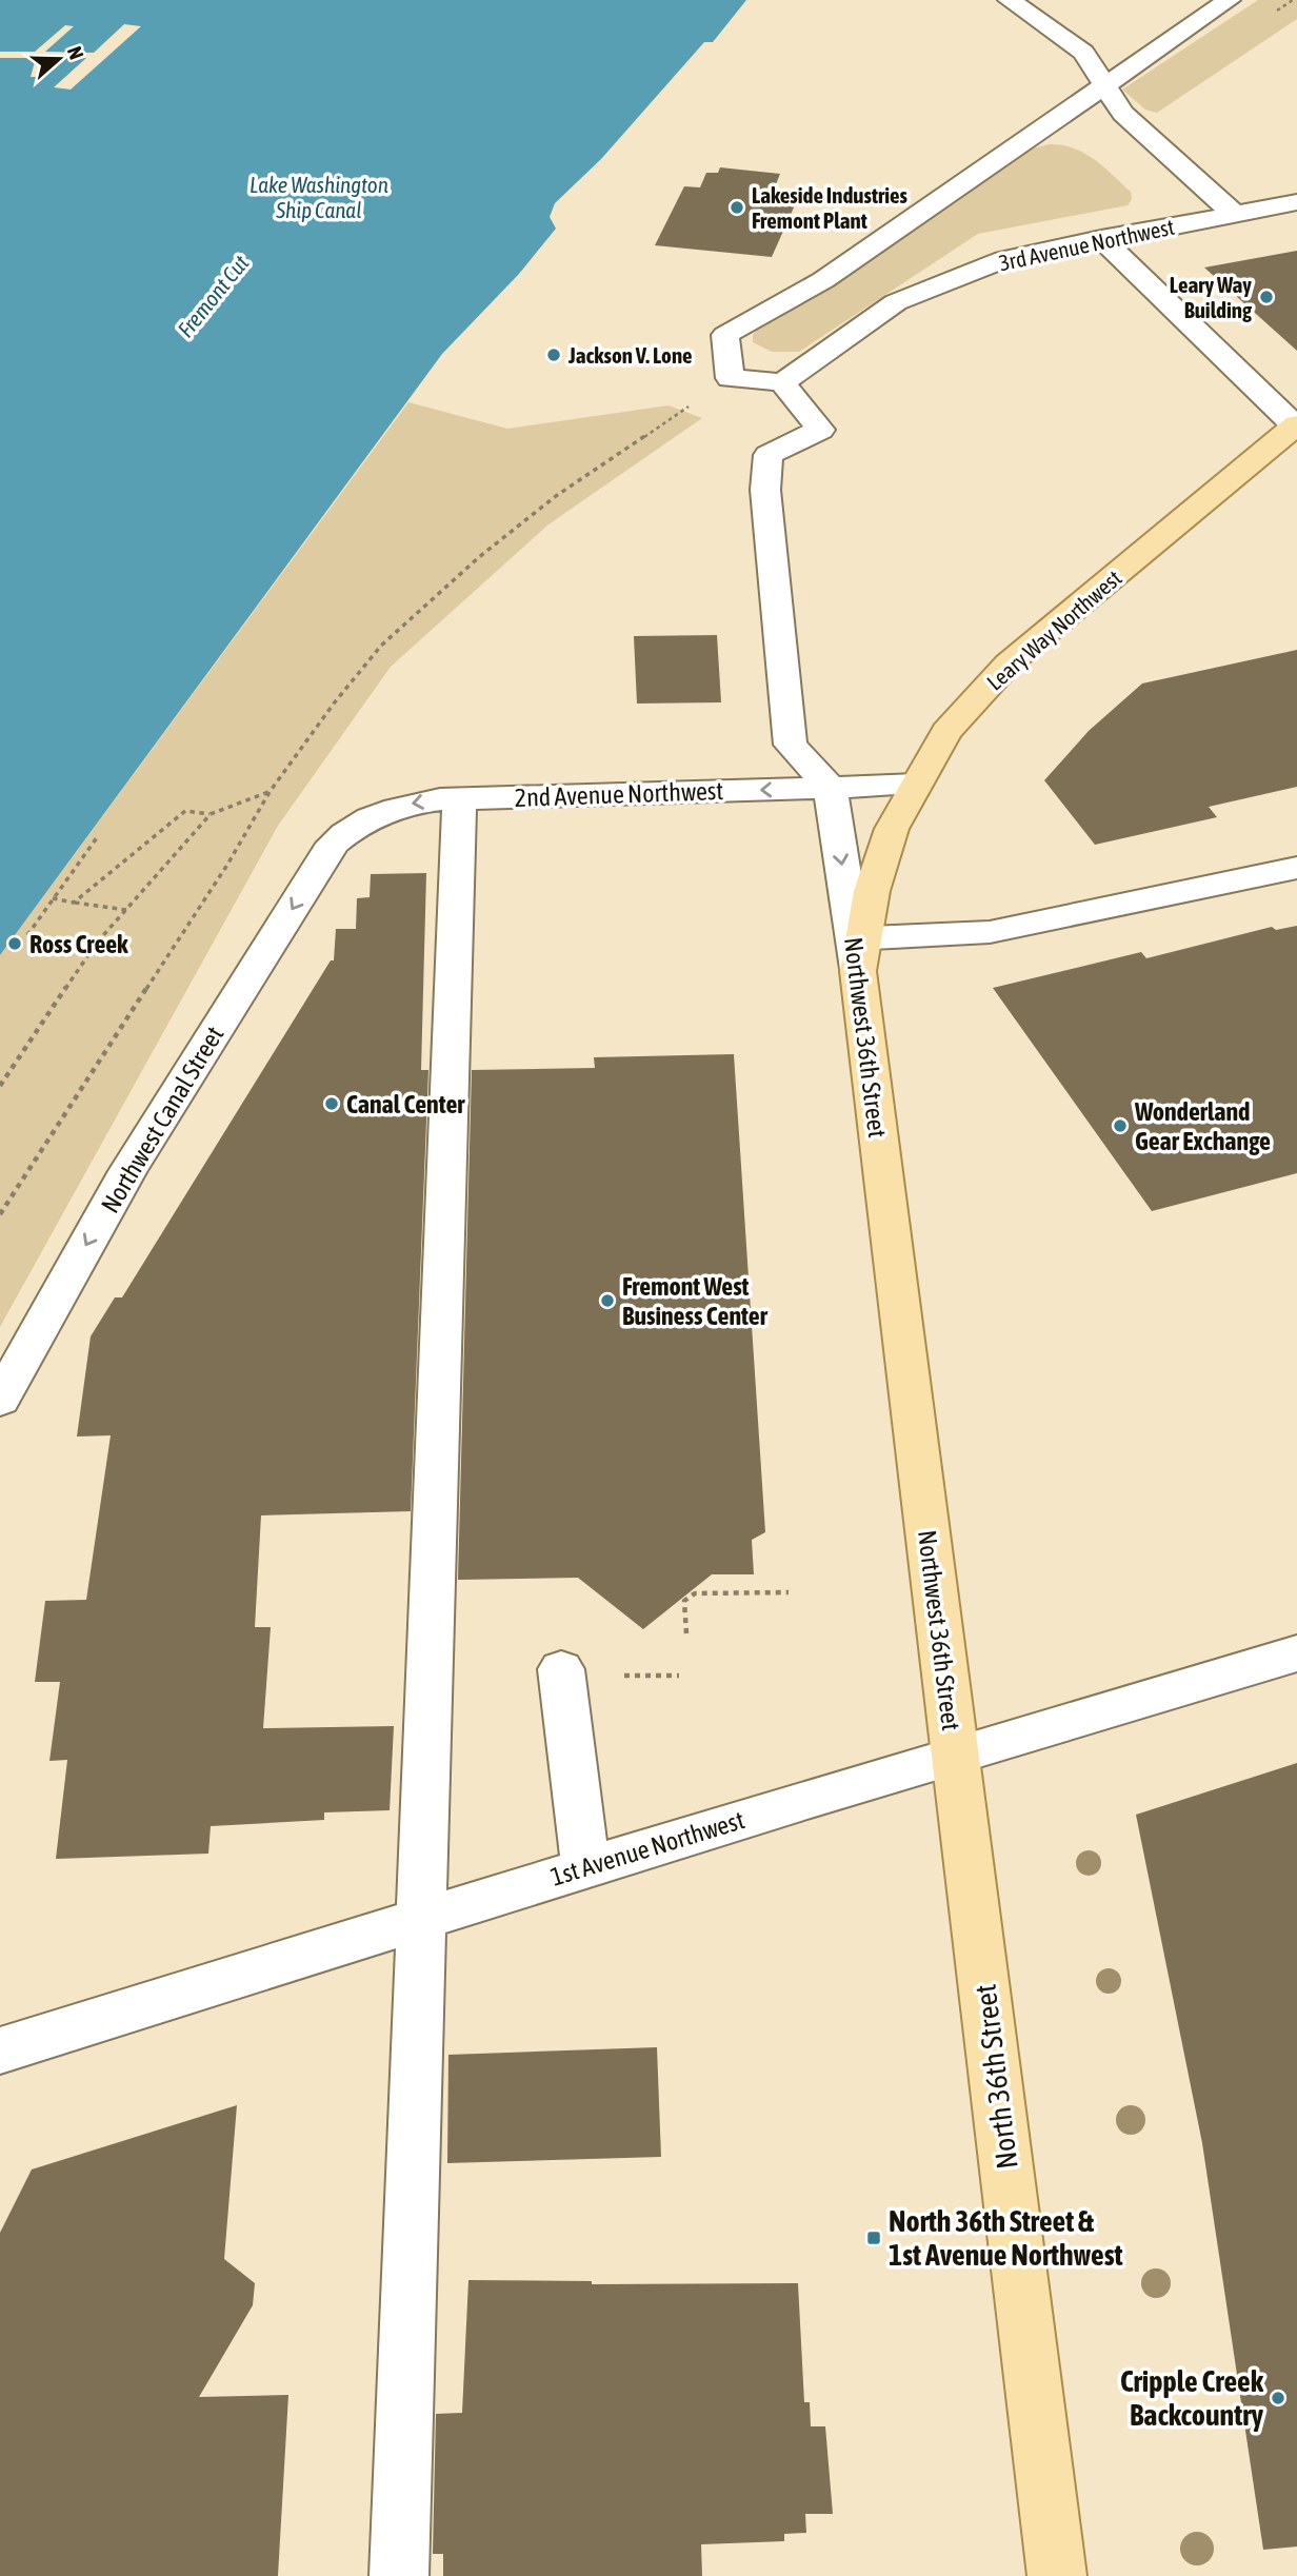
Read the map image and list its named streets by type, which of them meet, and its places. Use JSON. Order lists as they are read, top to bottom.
{
  "streets": {
    "main road": ["Leary Way Northwest", "Northwest 36th Street", "North 36th Street"],
    "street": [
      "3rd Avenue Northwest",
      "2nd Avenue Northwest",
      "Northwest Canal Street",
      "1st Avenue Northwest"
    ]
  },
  "crossings": [
    ["Leary Way Northwest", "2nd Avenue Northwest"],
    ["Leary Way Northwest", "Northwest 36th Street"],
    ["2nd Avenue Northwest", "Northwest 36th Street"],
    ["2nd Avenue Northwest", "Northwest Canal Street"],
    ["Northwest 36th Street", "1st Avenue Northwest"],
    ["Northwest 36th Street", "North 36th Street"],
    ["1st Avenue Northwest", "North 36th Street"]
  ],
  "one_way": ["2nd Avenue Northwest", "Northwest Canal Street"],
  "water": ["Lake Washington Ship Canal", "Fremont Cut"],
  "places": {
    "other": [
      "Lakeside Industries Fremont Plant",
      "Leary Way Building",
      "Jackson V. Lone",
      "Ross Creek",
      "Canal Center",
      "Wonderland Gear Exchange",
      "Fremont West Business Center",
      "Cripple Creek Backcountry"
    ],
    "transit": ["North 36th Street & 1st Avenue Northwest"]
  },
  "north": "right"
}
